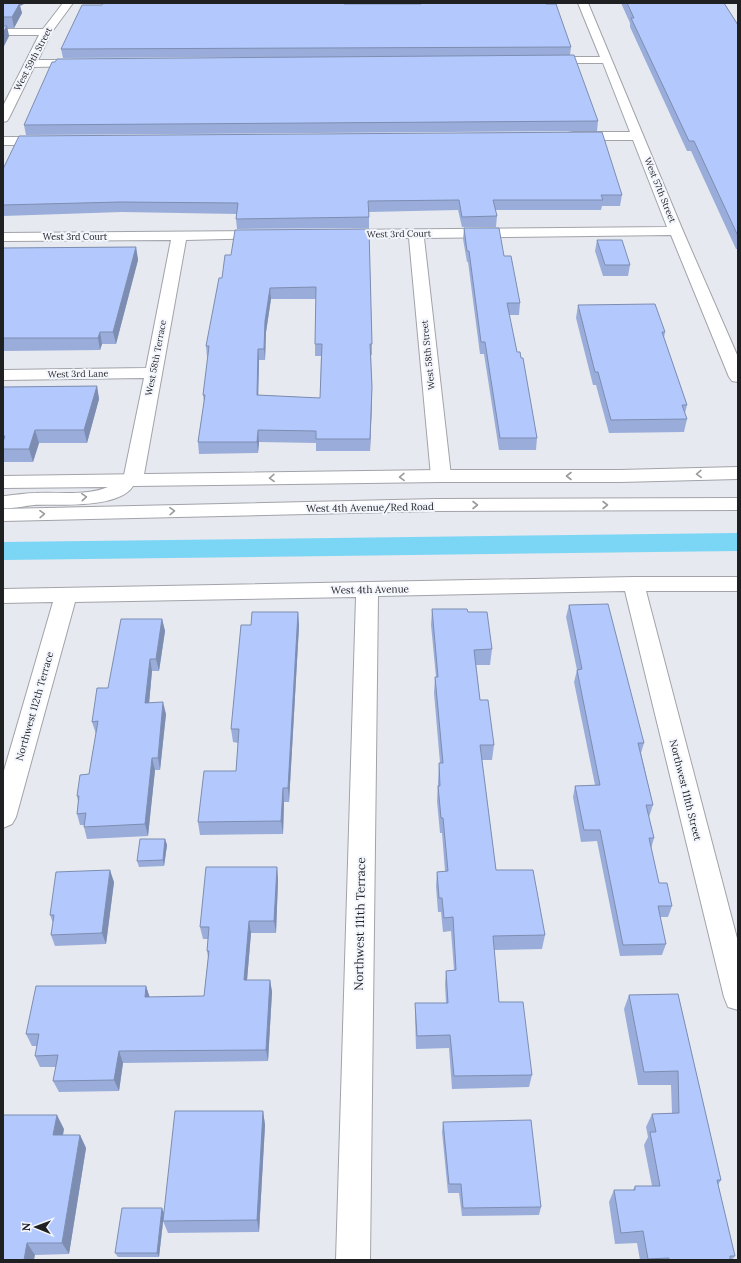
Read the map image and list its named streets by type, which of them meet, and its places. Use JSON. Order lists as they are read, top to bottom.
{
  "streets": {
    "street": [
      "West 59th Street",
      "West 57th Street",
      "West 3rd Court",
      "West 58th Street",
      "West 58th Terrace",
      "West 3rd Lane",
      "West 4th Avenue/Red Road",
      "West 4th Avenue",
      "Northwest 112th Terrace",
      "Northwest 111th Street",
      "Northwest 111th Terrace"
    ]
  },
  "crossings": [
    ["West 57th Street", "West 3rd Court"],
    ["West 3rd Court", "West 58th Street"],
    ["West 3rd Court", "West 58th Terrace"],
    ["West 58th Street", "West 4th Avenue/Red Road"],
    ["West 58th Terrace", "West 3rd Lane"],
    ["West 4th Avenue", "Northwest 112th Terrace"],
    ["West 4th Avenue", "Northwest 111th Street"],
    ["West 4th Avenue", "Northwest 111th Terrace"]
  ],
  "north": "left"
}
